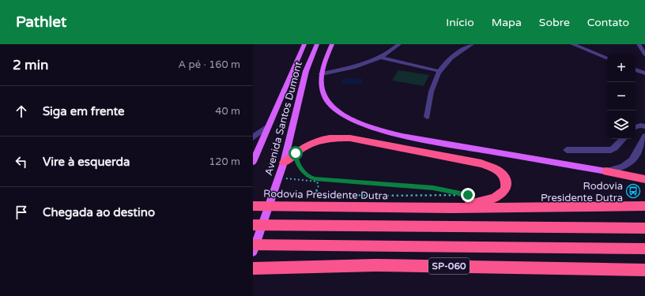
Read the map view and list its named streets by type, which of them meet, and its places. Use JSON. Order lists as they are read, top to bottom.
{
  "streets": {
    "highway": ["Rodovia Presidente Dutra", "SP-060"],
    "main road": ["Avenida Santos Dumont"]
  },
  "places": {
    "bus stop": ["Rodovia Presidente Dutra"]
  },
  "page": {
    "header": "Pathlet",
    "nav": [
      "Início",
      "Mapa",
      "Sobre",
      "Contato"
    ],
    "heading": ["2 min", "A pé · 160 m"],
    "map_buttons": ["+", "−"],
    "list": [
      ["Siga em frente", "40 m"],
      ["Vire à esquerda", "120 m"],
      "Chegada ao destino"
    ]
  }
}
